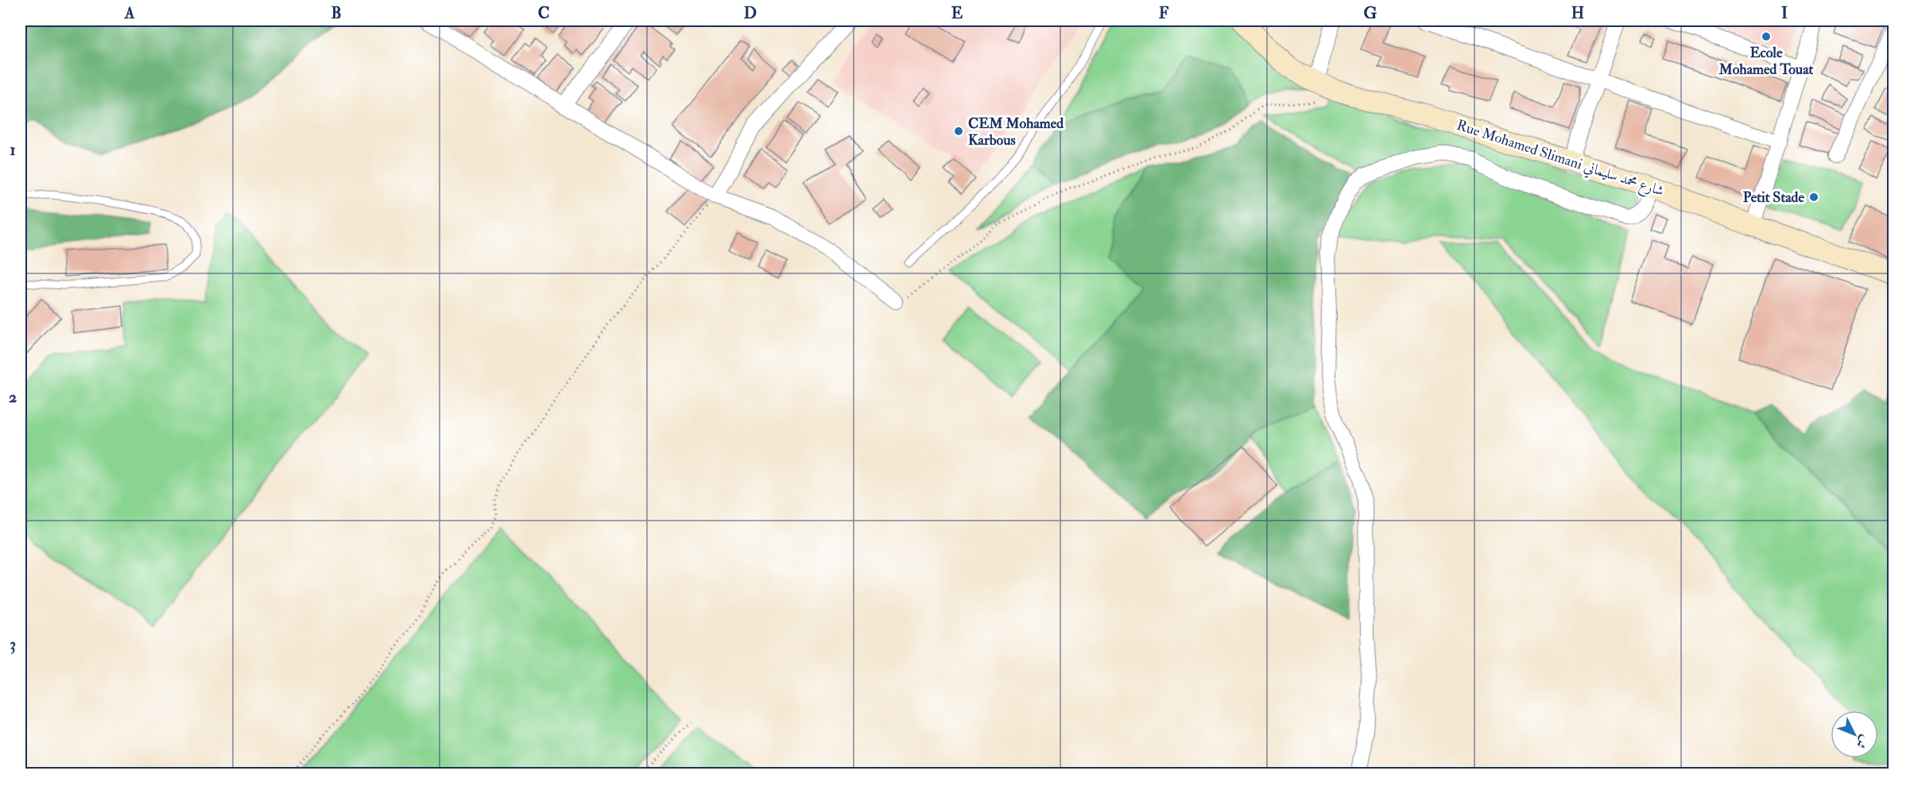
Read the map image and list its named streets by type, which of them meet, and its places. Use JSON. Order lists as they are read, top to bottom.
{
  "streets": {
    "street": ["Rue Mohamed Slimani شارع محمد سليماني"]
  },
  "places": ["Ecole Mohamed Touat", "CEM Mohamed Karbous", "Petit Stade"],
  "north": "bottom right",
  "grid": {
    "columns": [
      "A",
      "B",
      "C",
      "D",
      "E",
      "F",
      "G",
      "H",
      "I"
    ],
    "rows": ["1", "2", "3"]
  }
}
